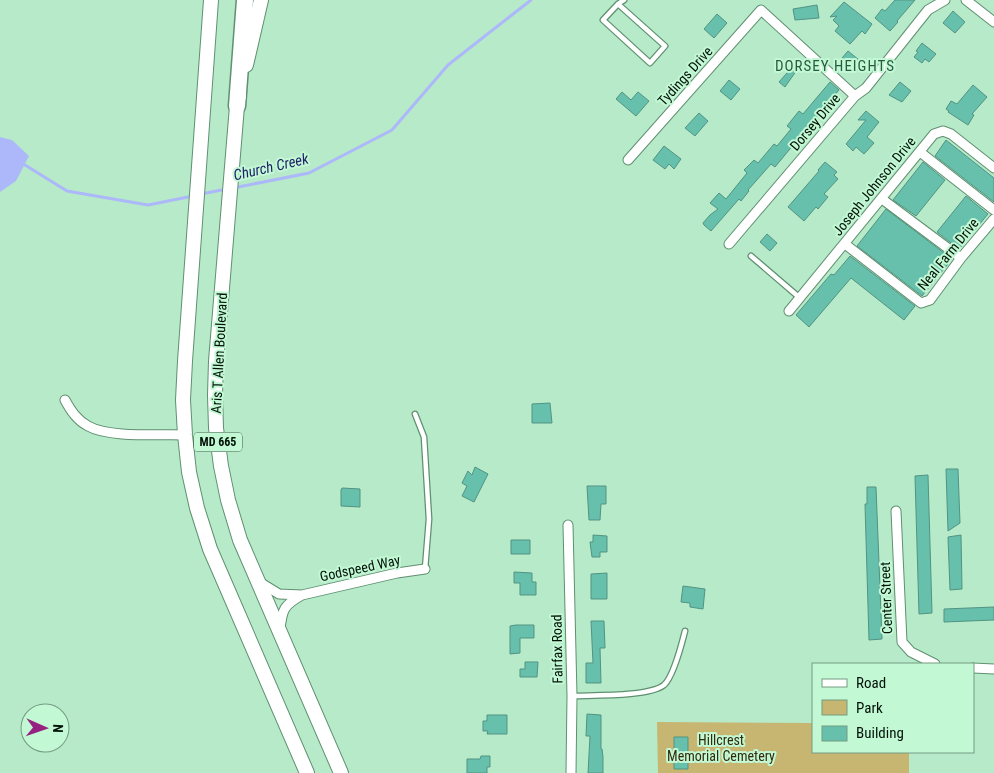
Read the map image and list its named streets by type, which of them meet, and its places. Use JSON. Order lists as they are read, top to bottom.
{
  "streets": {
    "highway": ["Aris T Allen Boulevard", "MD 665"],
    "street": [
      "Tydings Drive",
      "Dorsey Drive",
      "Joseph Johnson Drive",
      "Neal Farm Drive",
      "Godspeed Way",
      "Center Street",
      "Fairfax Road"
    ]
  },
  "crossings": [
    ["Tydings Drive", "Dorsey Drive"],
    ["Joseph Johnson Drive", "Neal Farm Drive"],
    ["Aris T Allen Boulevard", "Godspeed Way"]
  ],
  "districts": ["DORSEY HEIGHTS"],
  "water": ["Church Creek"],
  "parks": ["Hillcrest Memorial Cemetery"],
  "legend": ["Road", "Park", "Building"],
  "north": "right"
}
